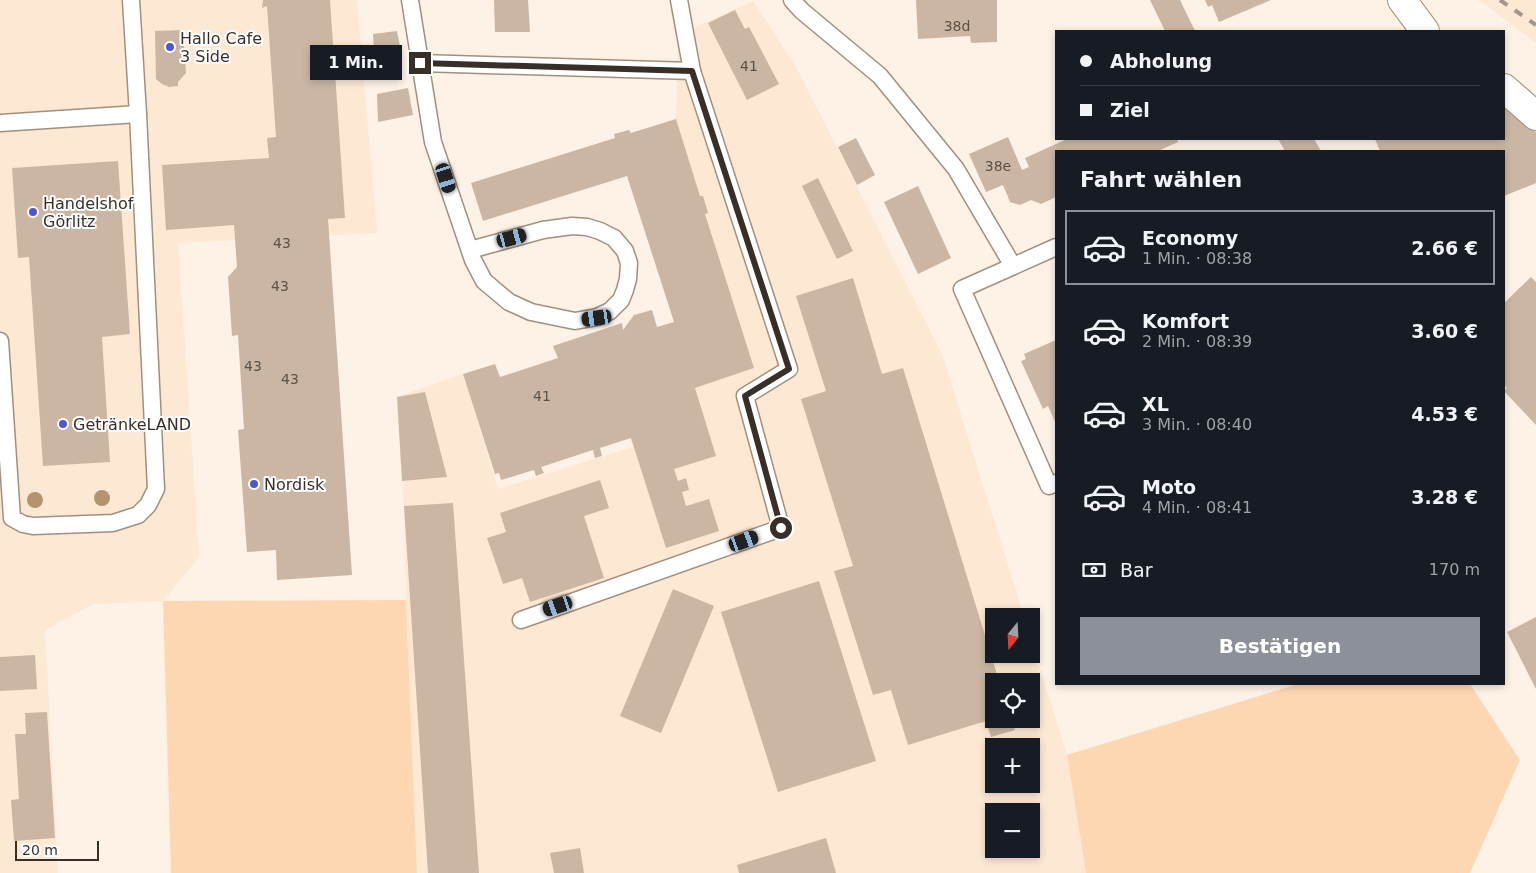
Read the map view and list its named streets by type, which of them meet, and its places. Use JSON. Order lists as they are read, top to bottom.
{
  "places": [
    "Hallo Cafe 3 Side",
    "Handelshof Görlitz",
    "GetränkeLAND",
    "Nordisk"
  ],
  "house_numbers": [
    "38d",
    "41",
    "38e",
    "43",
    "43",
    "43",
    "43",
    "41"
  ],
  "scale_bar": "20 m",
  "north": "bottom",
  "page": {
    "banner": ["Abholung", "Ziel"],
    "bubble": "1 Min.",
    "heading": "Fahrt wählen",
    "list": [
      {
        "name": "Economy",
        "note": "1 Min. · 08:38",
        "value": "2.66 €"
      },
      {
        "name": "Komfort",
        "note": "2 Min. · 08:39",
        "value": "3.60 €"
      },
      {
        "name": "XL",
        "note": "3 Min. · 08:40",
        "value": "4.53 €"
      },
      {
        "name": "Moto",
        "note": "4 Min. · 08:41",
        "value": "3.28 €"
      }
    ],
    "pay": ["Bar", "170 m"],
    "buttons": "Bestätigen",
    "map_buttons": ["+", "−"],
    "scale": "20 m"
  }
}
